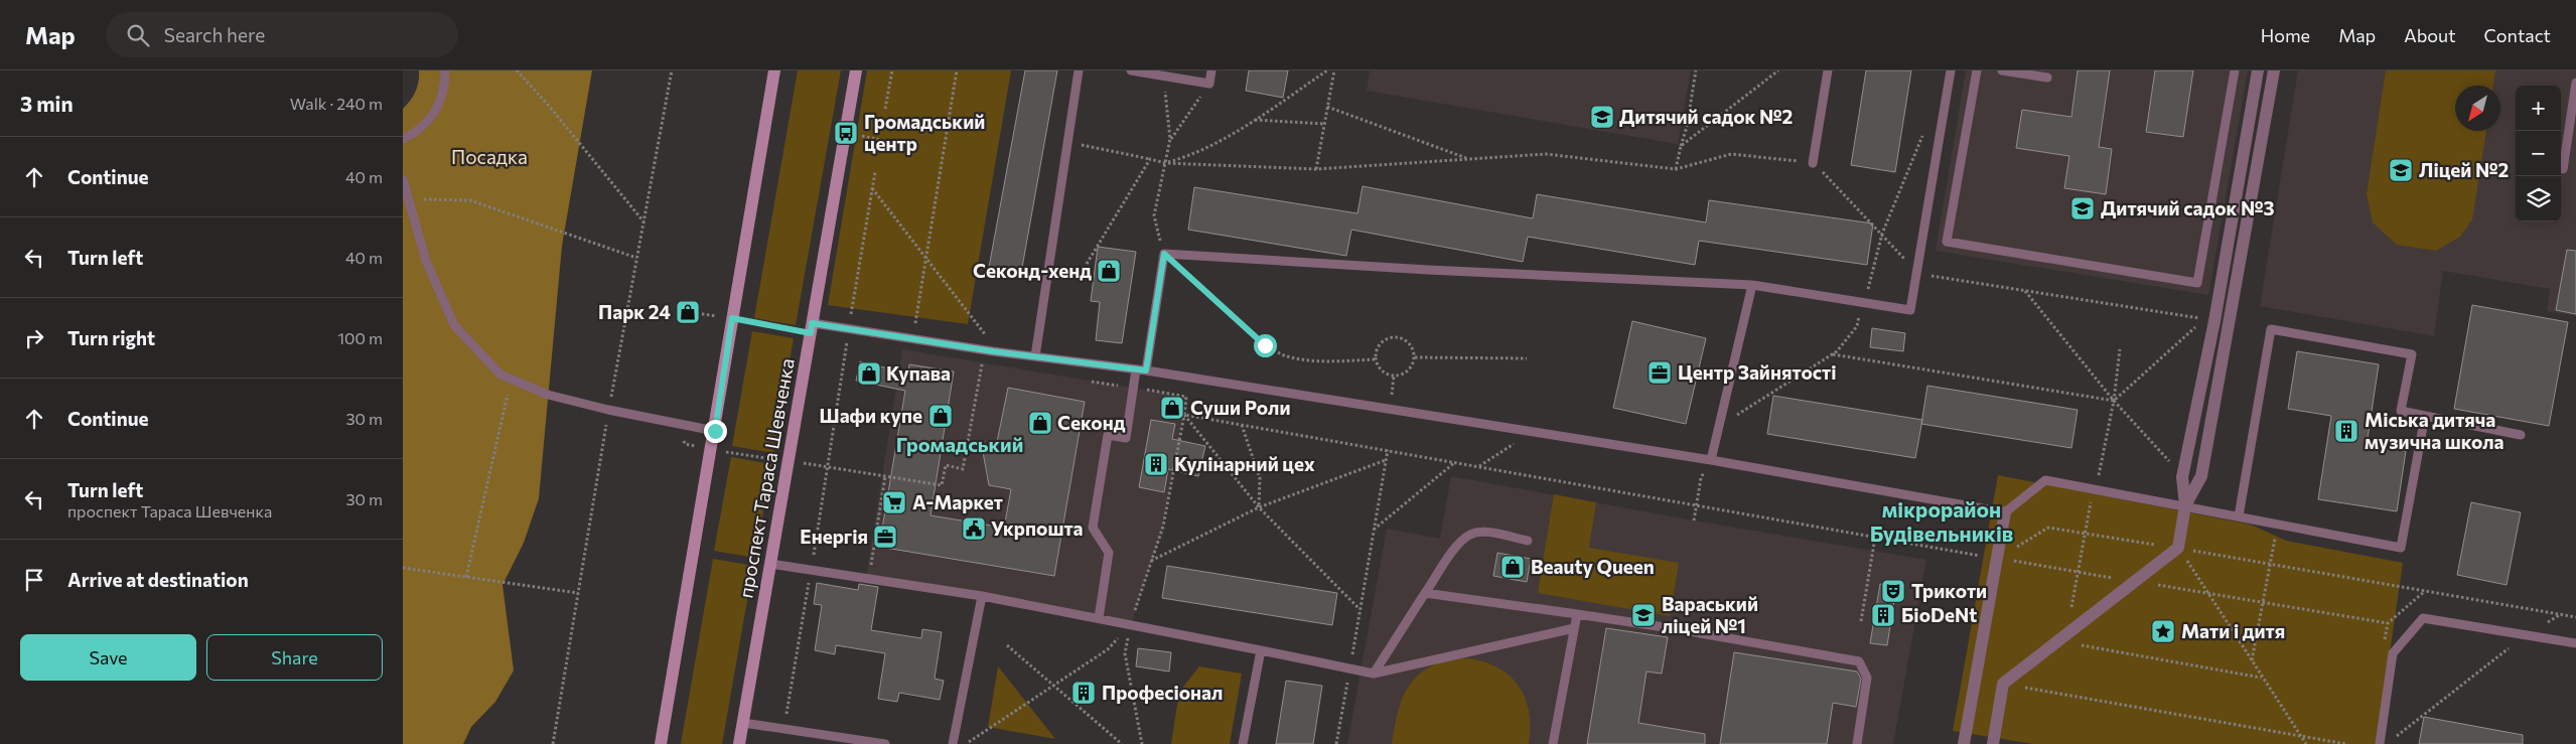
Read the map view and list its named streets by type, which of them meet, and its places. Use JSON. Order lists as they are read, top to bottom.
{
  "streets": {
    "main road": ["проспект Тараса Шевченка"]
  },
  "districts": ["Громадський", "мікрорайон Будівельників"],
  "parks": ["Посадка"],
  "places": {
    "school or university": [
      "Дитячий садок №2",
      "Ліцей №2",
      "Дитячий садок №3",
      "Вараський ліцей №1"
    ],
    "bus stop": ["Громадський центр"],
    "shop": [
      "Секонд-хенд",
      "Парк 24",
      "Купава",
      "Суши Роли",
      "Шафи купе",
      "Секонд",
      "Beauty Queen"
    ],
    "office": ["Центр Зайнятості", "Енергія"],
    "building": [
      "Міська дитяча музична школа",
      "Кулінарний цех",
      "БіоDeNt",
      "Професіонал"
    ],
    "supermarket": ["А-Маркет"],
    "public building": ["Укрпошта"],
    "theatre": ["Трикоти"],
    "place": ["Мати і дитя"]
  },
  "north": "bottom left",
  "page": {
    "header": "Map",
    "search": "Search here",
    "nav": [
      "Home",
      "Map",
      "About",
      "Contact"
    ],
    "heading": ["3 min", "Walk · 240 m"],
    "map_buttons": ["+", "−"],
    "list": [
      ["Continue", "40 m"],
      ["Turn left", "40 m"],
      ["Turn right", "100 m"],
      ["Continue", "30 m"],
      ["Turn left", "проспект Тараса Шевченка", "30 m"],
      "Arrive at destination"
    ],
    "buttons": ["Save", "Share"]
  }
}
